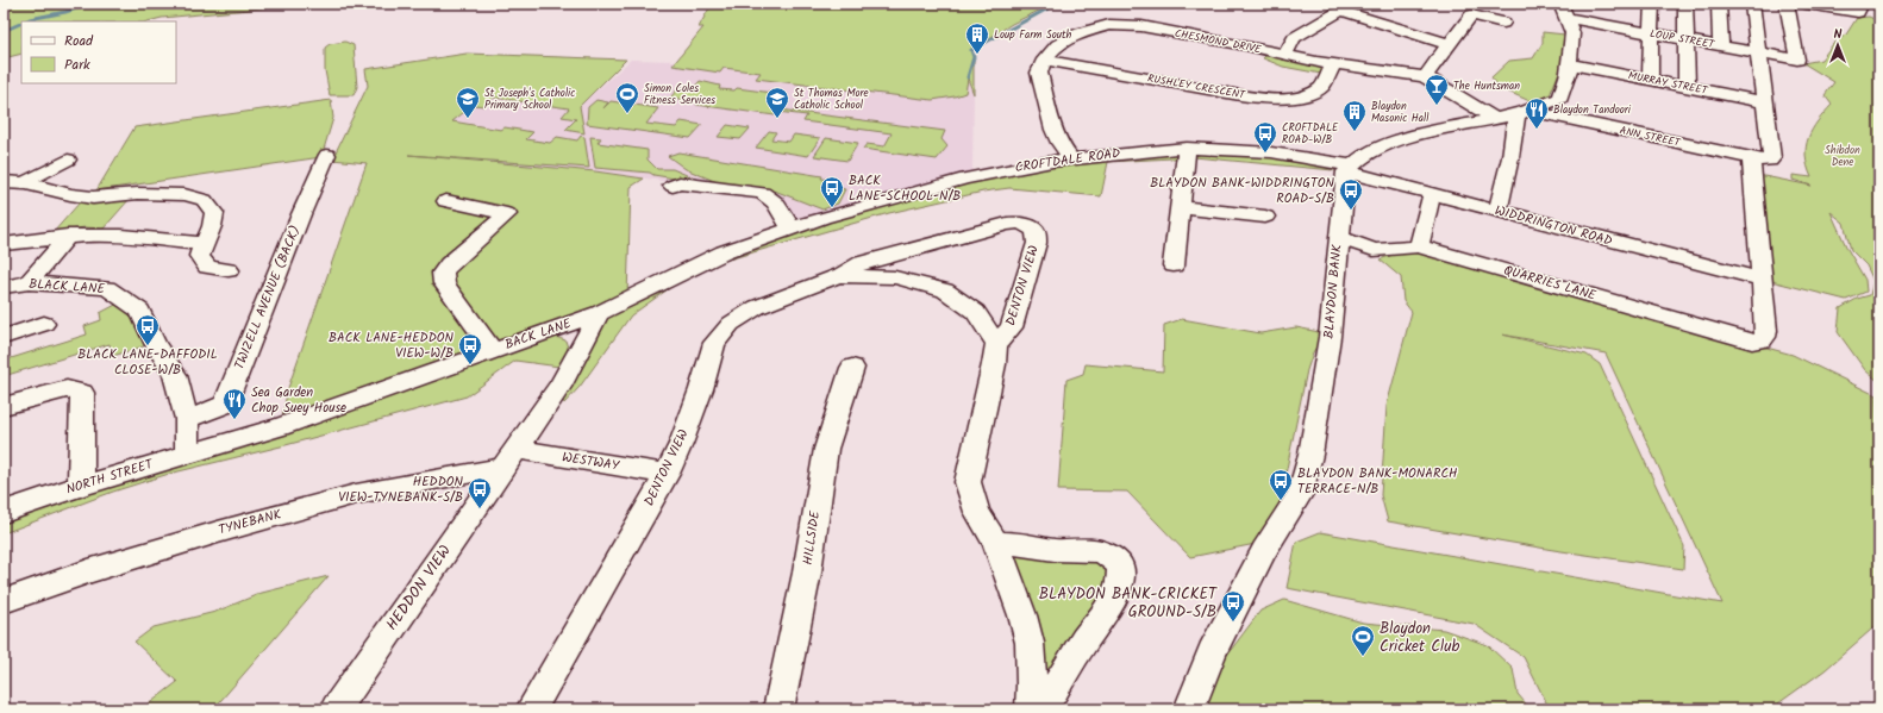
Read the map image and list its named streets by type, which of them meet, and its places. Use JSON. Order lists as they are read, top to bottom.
{
  "streets": {
    "street": [
      "LOUP STREET",
      "CHESMOND DRIVE",
      "MURRAY STREET",
      "RUSHLEY CRESCENT",
      "ANN STREET",
      "CROFTDALE ROAD",
      "WIDDRINGTON ROAD",
      "QUARRIES LANE",
      "DENTON VIEW",
      "BLACK LANE",
      "BLAYDON BANK",
      "TWIZELL AVENUE (BACK)",
      "BACK LANE",
      "WESTWAY",
      "NORTH STREET",
      "TYNEBANK",
      "HILLSIDE",
      "HEDDON VIEW"
    ]
  },
  "crossings": [
    ["CHESMOND DRIVE", "RUSHLEY CRESCENT"],
    ["MURRAY STREET", "ANN STREET"],
    ["CROFTDALE ROAD", "WIDDRINGTON ROAD"],
    ["CROFTDALE ROAD", "BLAYDON BANK"],
    ["CROFTDALE ROAD", "BACK LANE"],
    ["WIDDRINGTON ROAD", "QUARRIES LANE"],
    ["WIDDRINGTON ROAD", "BLAYDON BANK"],
    ["QUARRIES LANE", "BLAYDON BANK"],
    ["DENTON VIEW", "WESTWAY"],
    ["BLACK LANE", "TWIZELL AVENUE (BACK)"],
    ["BLACK LANE", "NORTH STREET"],
    ["BACK LANE", "NORTH STREET"],
    ["BACK LANE", "HEDDON VIEW"],
    ["WESTWAY", "TYNEBANK"],
    ["WESTWAY", "HEDDON VIEW"],
    ["TYNEBANK", "HEDDON VIEW"]
  ],
  "parks": ["Shibdon Dene"],
  "places": {
    "building": ["Loup Farm South", "Blaydon Masonic Hall"],
    "bar": ["The Huntsman"],
    "sports": ["Simon Coles Fitness Services", "Blaydon Cricket Club"],
    "school or university": ["St Joseph's Catholic Primary School", "St Thomas More Catholic School"],
    "restaurant": ["Blaydon Tandoori", "Sea Garden Chop Suey House"],
    "bus stop": [
      "CROFTDALE ROAD-W/B",
      "BACK LANE-SCHOOL-N/B",
      "BLAYDON BANK-WIDDRINGTON ROAD-S/B",
      "BLACK LANE-DAFFODIL CLOSE-W/B",
      "BACK LANE-HEDDON VIEW-W/B",
      "BLAYDON BANK-MONARCH TERRACE-N/B",
      "HEDDON VIEW-TYNEBANK-S/B",
      "BLAYDON BANK-CRICKET GROUND-S/B"
    ]
  },
  "legend": ["Road", "Park"],
  "north": "top"
}
